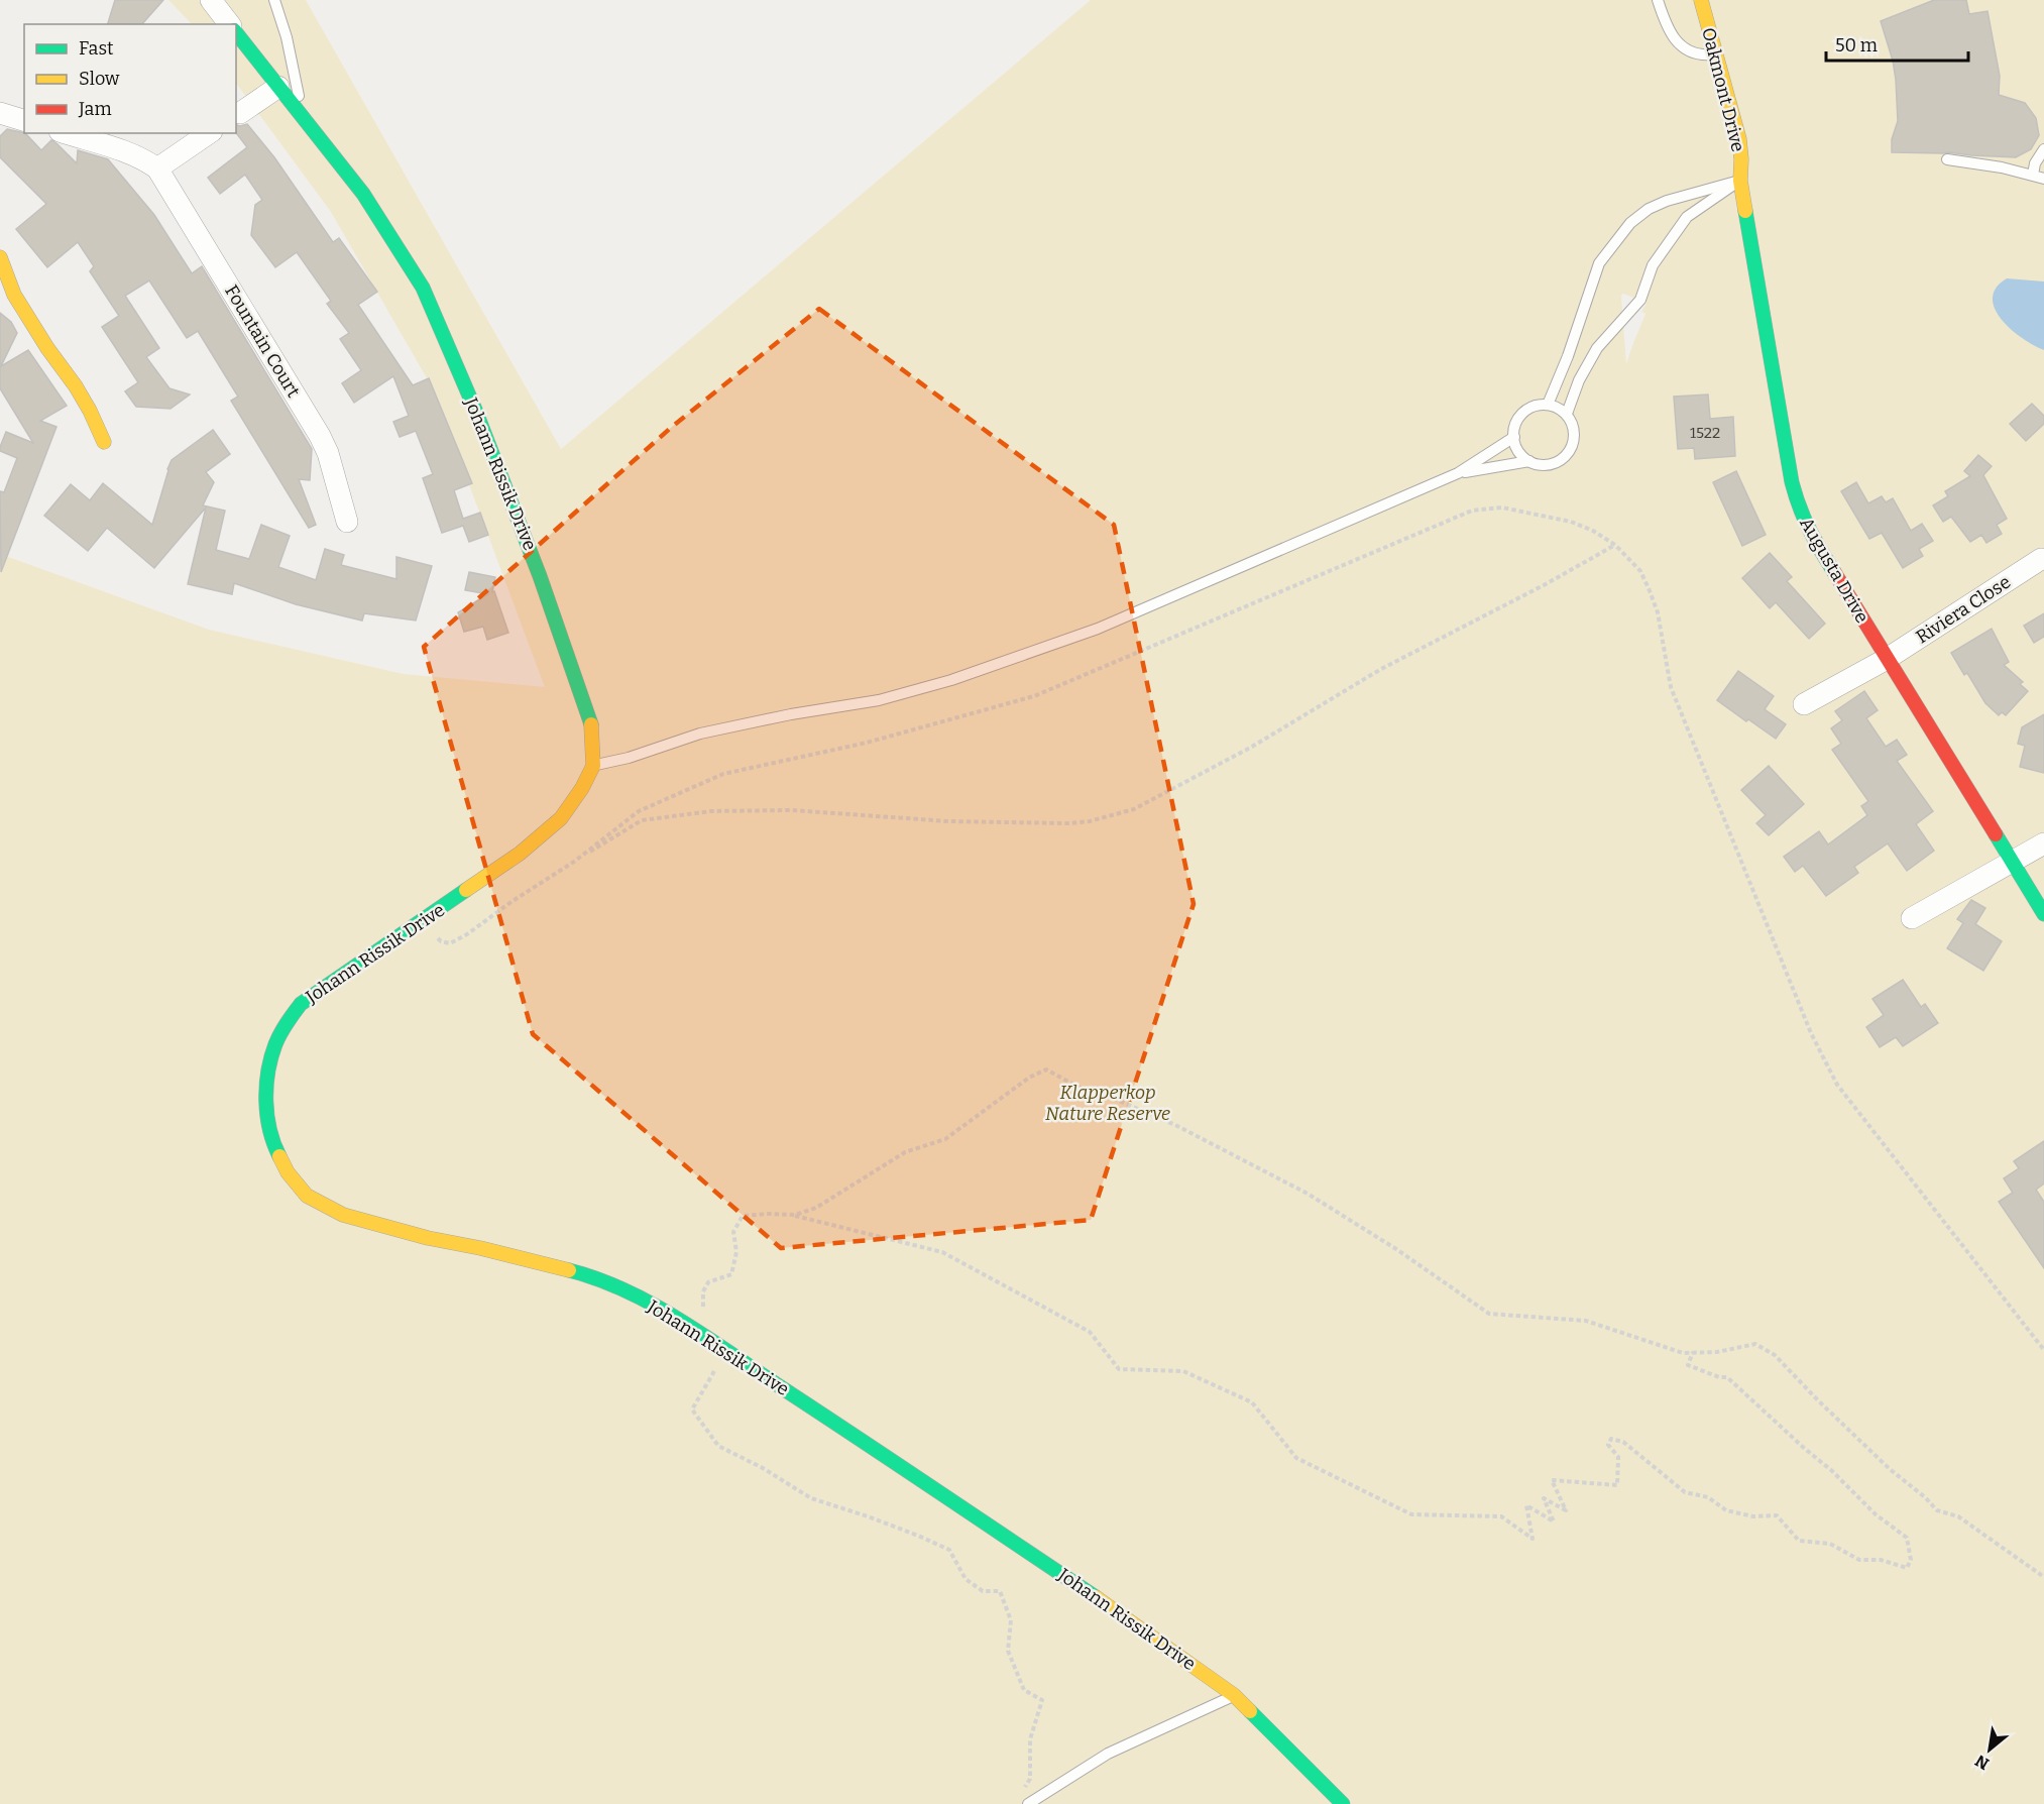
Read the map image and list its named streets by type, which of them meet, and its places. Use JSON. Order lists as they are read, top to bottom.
{
  "streets": {
    "street": [
      "Oakmont Drive",
      "Fountain Court",
      "Johann Rissik Drive",
      "Augusta Drive",
      "Riviera Close"
    ]
  },
  "crossings": [
    ["Oakmont Drive", "Augusta Drive"],
    ["Augusta Drive", "Riviera Close"]
  ],
  "parks": ["Klapperkop Nature Reserve"],
  "house_numbers": ["1522"],
  "legend": ["Fast", "Slow", "Jam"],
  "scale_bar": "50 m",
  "north": "bottom left"
}
